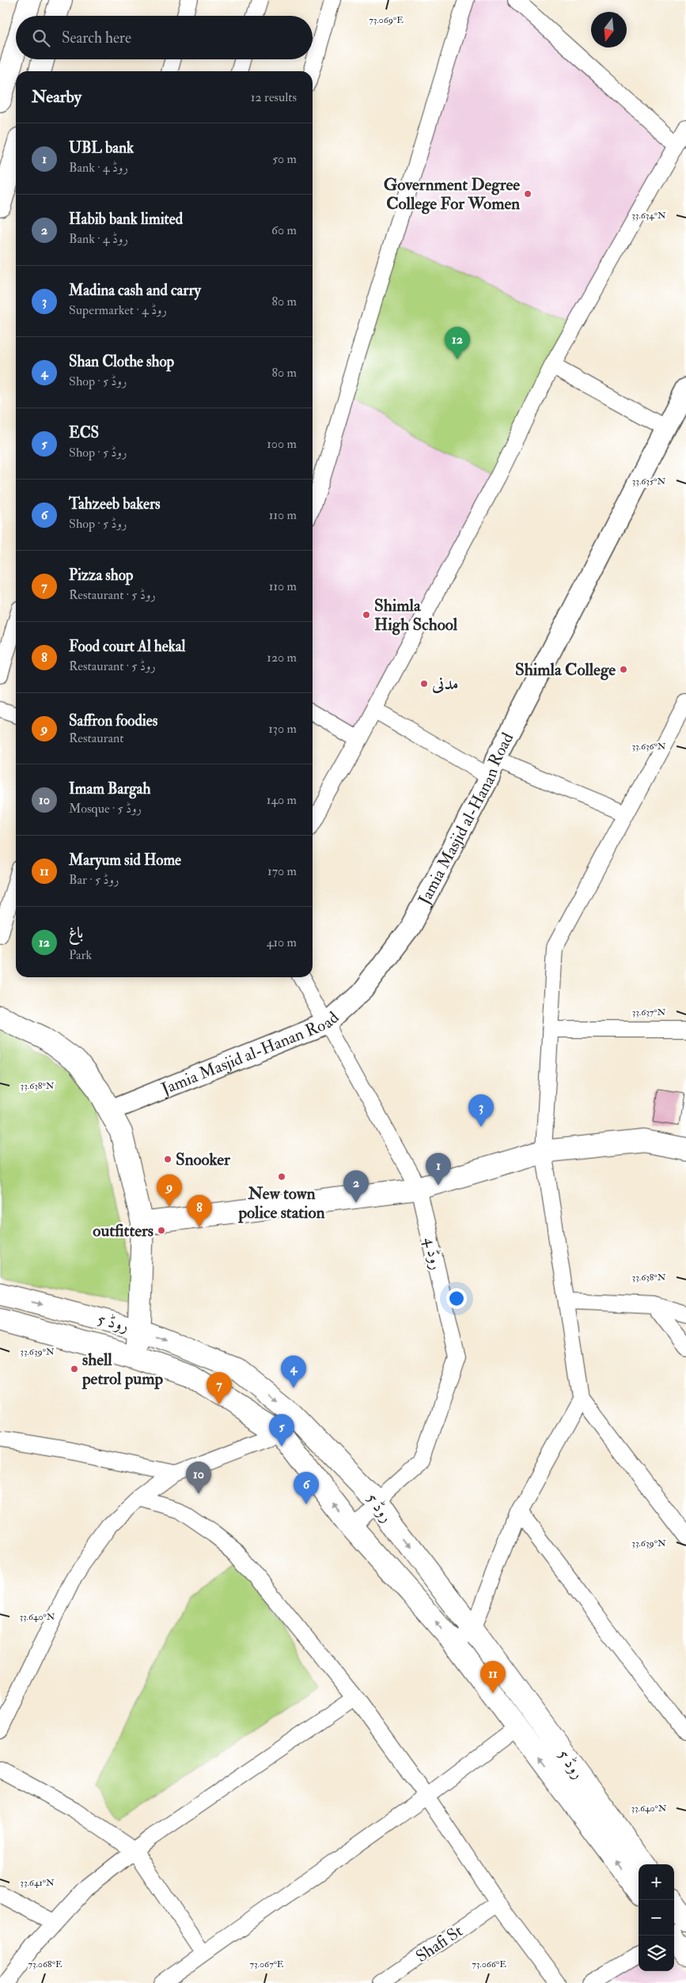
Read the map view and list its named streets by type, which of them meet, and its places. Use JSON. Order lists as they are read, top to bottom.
{
  "streets": {
    "main road": ["روڈ 5"],
    "street": ["Jamia Masjid al-Hanan Road", "روڈ 4", "Shafi St"]
  },
  "crossings": [
    ["Jamia Masjid al-Hanan Road", "روڈ 4"],
    ["روڈ 4", "روڈ 5"]
  ],
  "places": [
    "Government Degree College For Women",
    "Shimla High School",
    "Shimla College",
    "مدنی",
    "Snooker",
    "New town police station",
    "outfitters",
    "shell petrol pump"
  ],
  "north": "bottom",
  "page": {
    "search": "Search here",
    "heading": ["Nearby", "12 results"],
    "list": [
      {
        "mark": "1",
        "name": "UBL bank",
        "note": "Bank · روڈ 4",
        "value": "50 m"
      },
      {
        "mark": "2",
        "name": "Habib bank limited",
        "note": "Bank · روڈ 4",
        "value": "60 m"
      },
      {
        "mark": "3",
        "name": "Madina cash and carry",
        "note": "Supermarket · روڈ 4",
        "value": "80 m"
      },
      {
        "mark": "4",
        "name": "Shan Clothe shop",
        "note": "Shop · روڈ 5",
        "value": "80 m"
      },
      {
        "mark": "5",
        "name": "ECS",
        "note": "Shop · روڈ 5",
        "value": "100 m"
      },
      {
        "mark": "6",
        "name": "Tahzeeb bakers",
        "note": "Shop · روڈ 5",
        "value": "110 m"
      },
      {
        "mark": "7",
        "name": "Pizza shop",
        "note": "Restaurant · روڈ 5",
        "value": "110 m"
      },
      {
        "mark": "8",
        "name": "Food court Al hekal",
        "note": "Restaurant · روڈ 5",
        "value": "120 m"
      },
      {
        "mark": "9",
        "name": "Saffron foodies",
        "note": "Restaurant",
        "value": "130 m"
      },
      {
        "mark": "10",
        "name": "Imam Bargah",
        "note": "Mosque · روڈ 5",
        "value": "140 m"
      },
      {
        "mark": "11",
        "name": "Maryum sid Home",
        "note": "Bar · روڈ 5",
        "value": "170 m"
      },
      {
        "mark": "12",
        "name": "باغ",
        "note": "Park",
        "value": "410 m"
      }
    ],
    "pins": [
      "12",
      "3",
      "1",
      "2",
      "9",
      "8",
      "4",
      "7",
      "5",
      "10",
      "6",
      "11"
    ],
    "map_buttons": ["+", "−"]
  },
  "coordinates": [
    "73.069°E",
    "33.634°N",
    "33.635°N",
    "33.636°N",
    "33.637°N",
    "33.638°N",
    "33.639°N",
    "33.640°N",
    "33.641°N",
    "73.068°E",
    "73.067°E",
    "73.066°E"
  ]
}
